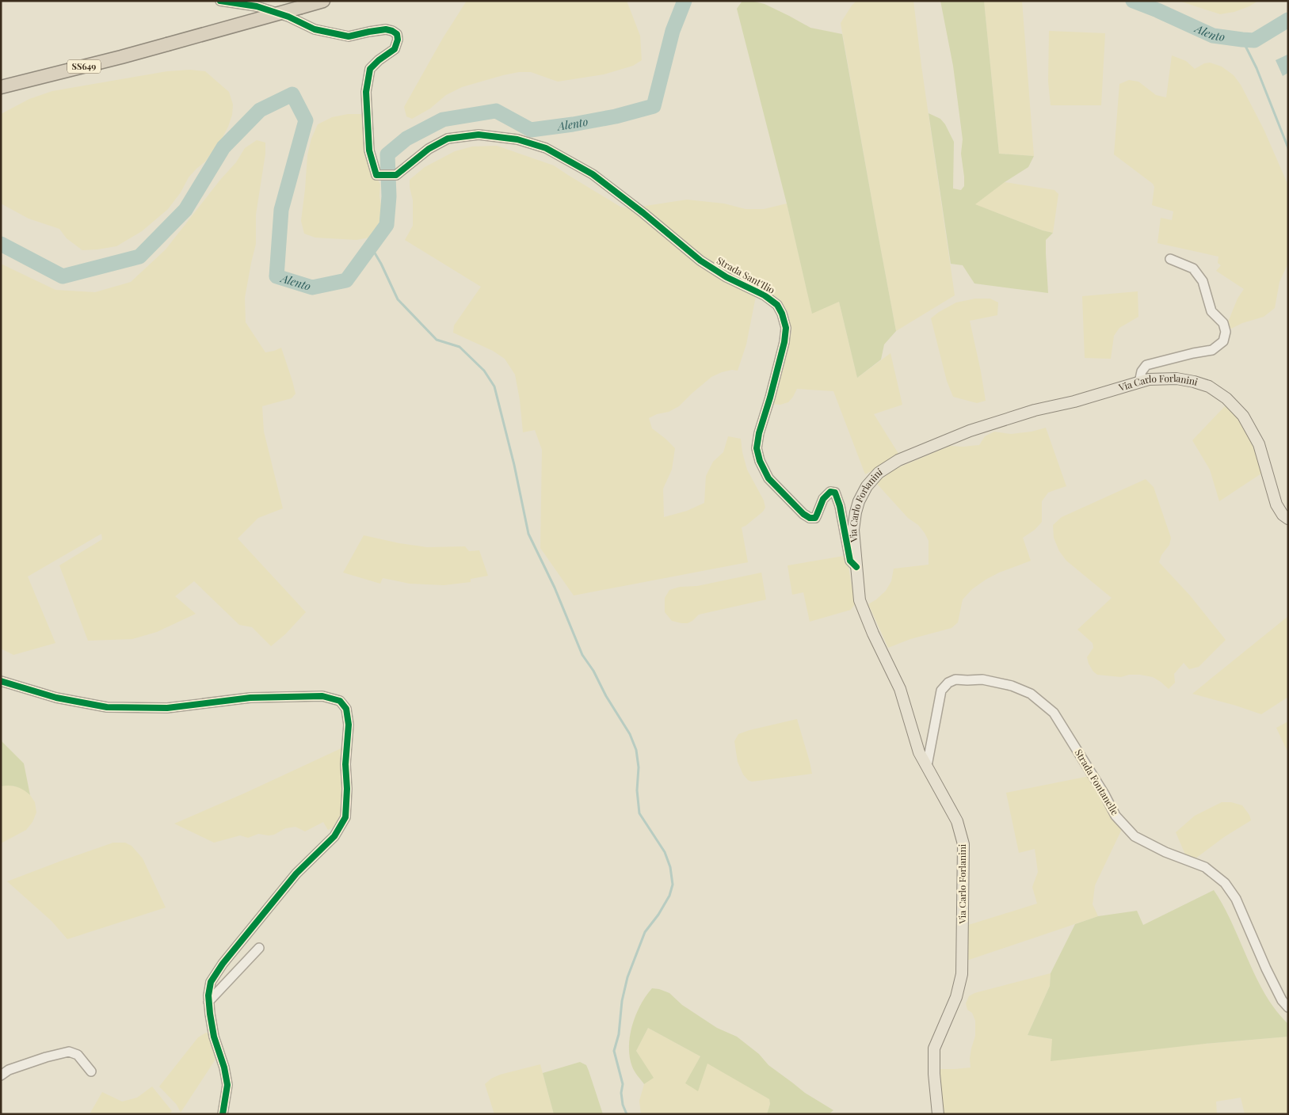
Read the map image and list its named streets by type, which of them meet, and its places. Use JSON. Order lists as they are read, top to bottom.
{
  "streets": {
    "highway": ["SS649"],
    "main road": ["Via Carlo Forlanini"],
    "street": ["Strada Sant'Ilio", "Strada Fontanelle"]
  },
  "crossings": [
    ["Strada Sant'Ilio", "Via Carlo Forlanini"],
    ["Via Carlo Forlanini", "Strada Fontanelle"]
  ],
  "water": ["Alento"]
}
